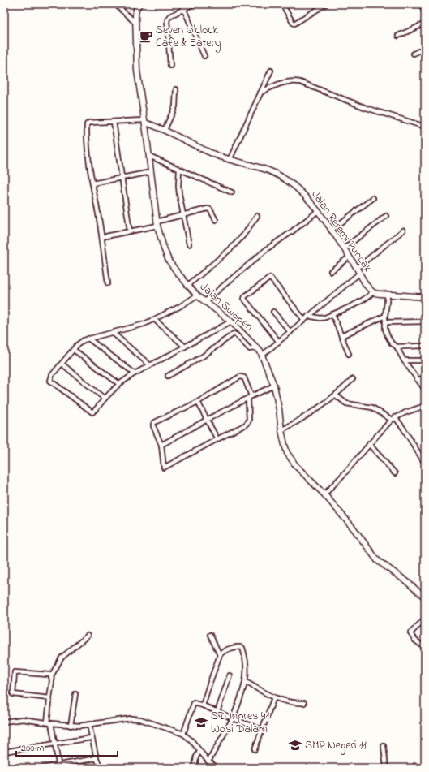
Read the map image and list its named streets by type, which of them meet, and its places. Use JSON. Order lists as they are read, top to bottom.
{
  "streets": {
    "main road": ["Jalan Reremi Puncak", "Jalan Swapen"]
  },
  "places": {
    "cafe": ["Seven O'clock Cafe & Eatery"],
    "school or university": ["SD Inpres 41 Wosi Dalam", "SMP Negeri 11"]
  },
  "scale_bar": "200 m"
}
